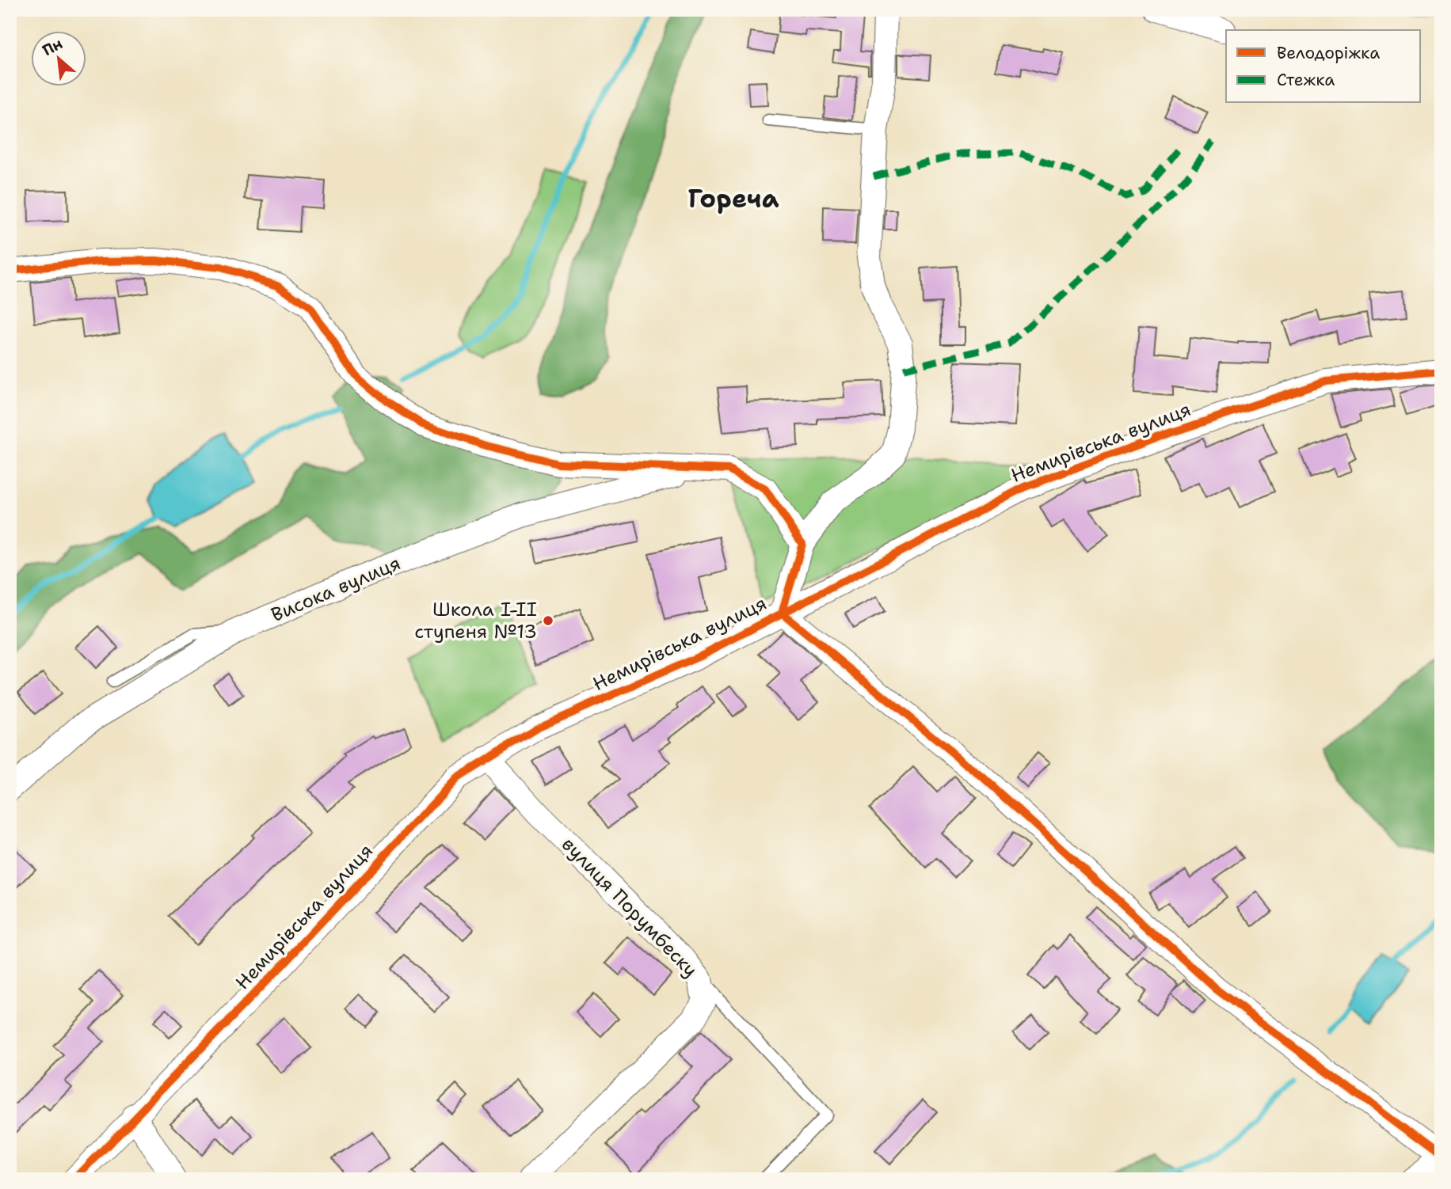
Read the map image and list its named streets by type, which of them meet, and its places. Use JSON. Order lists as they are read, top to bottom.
{
  "streets": {
    "street": ["Немирівська вулиця", "Висока вулиця", "вулиця Порумбеску"]
  },
  "crossings": [
    ["Немирівська вулиця", "вулиця Порумбеску"]
  ],
  "districts": ["Гореча"],
  "places": ["Школа I-II ступеня №13"],
  "legend": ["Велодоріжка", "Стежка"],
  "north": "top left"
}
